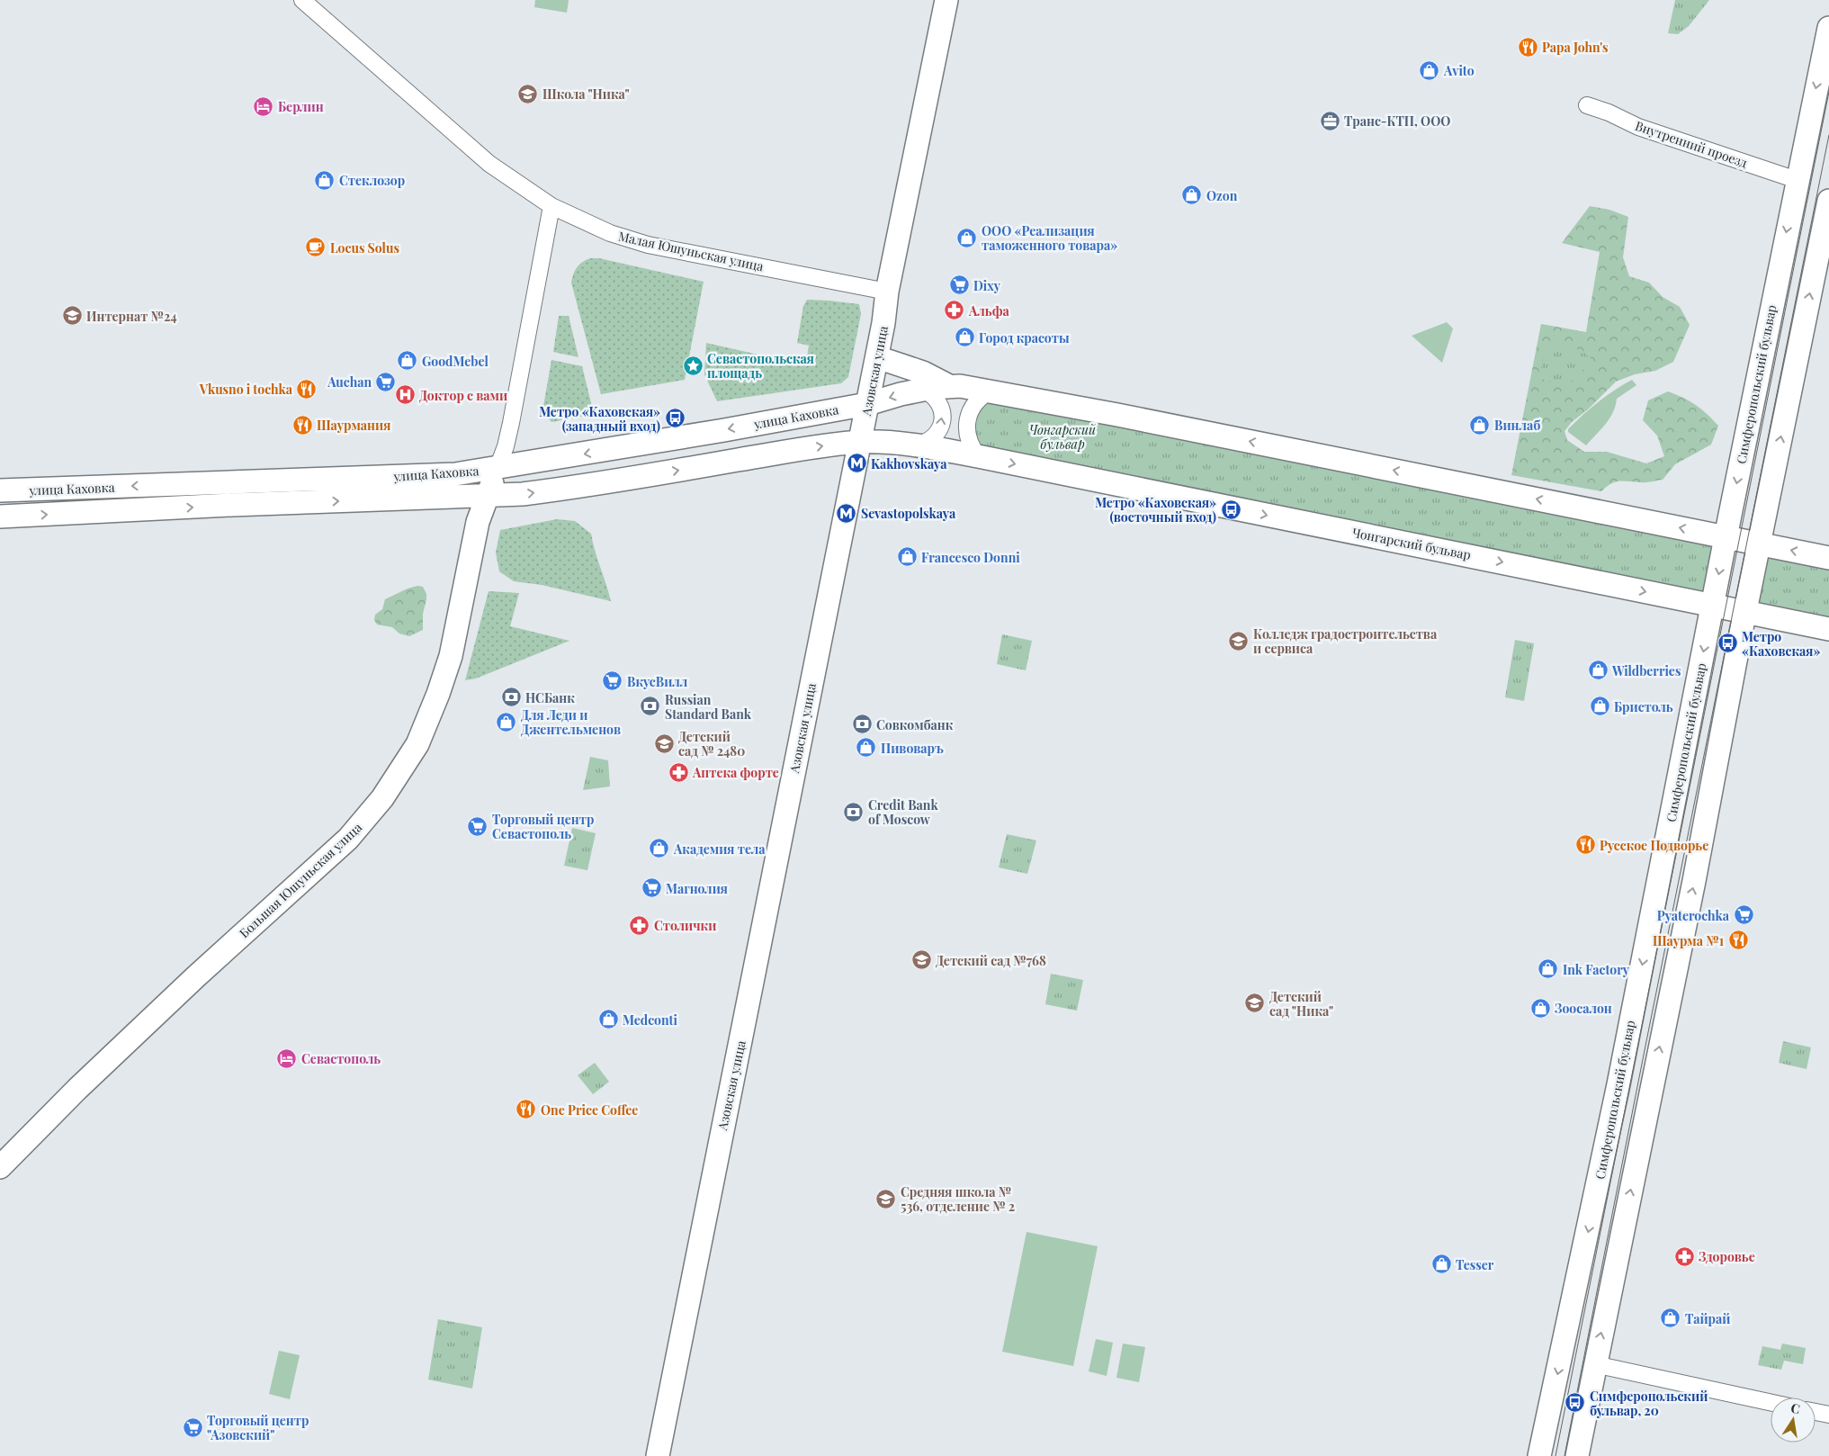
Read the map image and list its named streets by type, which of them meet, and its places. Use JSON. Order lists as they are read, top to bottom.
{
  "streets": {
    "main road": [
      "Азовская улица",
      "Симферопольский бульвар",
      "улица Каховка",
      "Чонгарский бульвар",
      "Большая Юшуньская улица"
    ],
    "street": ["Внутренний проезд", "Малая Юшуньская улица"]
  },
  "crossings": [
    ["Внутренний проезд", "Симферопольский бульвар"],
    ["Малая Юшуньская улица", "Азовская улица"],
    ["Азовская улица", "улица Каховка"],
    ["Азовская улица", "Чонгарский бульвар"],
    ["Симферопольский бульвар", "Чонгарский бульвар"],
    ["улица Каховка", "Чонгарский бульвар"],
    ["улица Каховка", "Большая Юшуньская улица"]
  ],
  "parks": ["Чонгарский бульвар"],
  "places": {
    "restaurant": [
      "Papa John's",
      "Vkusno i tochka",
      "Шаурмания",
      "Русское Подворье",
      "Шаурма №1",
      "One Price Coffee"
    ],
    "shop": [
      "Avito",
      "Стеклозор",
      "Ozon",
      "ООО «Реализация таможенного товара»",
      "Город красоты",
      "GoodMebel",
      "Винлаб",
      "Francesco Donni",
      "Wildberries",
      "Бристоль",
      "Для Леди и Джентельменов",
      "Пивоваръ",
      "Академия тела",
      "Ink Factory",
      "Зоосалон",
      "Medconti",
      "Tesser",
      "Тайрай"
    ],
    "school or university": [
      "Школа \"Ника\"",
      "Интернат №24",
      "Колледж градостроительства и сервиса",
      "Детский сад № 2480",
      "Детский сад №768",
      "Детский сад \"Ника\"",
      "Средняя школа № 536, отделение № 2"
    ],
    "hotel": ["Берлин", "Севастополь"],
    "office": ["Транс-КТП, ООО"],
    "cafe": ["Locus Solus"],
    "supermarket": [
      "Dixy",
      "Auchan",
      "ВкусВилл",
      "Торговый центр Севастополь",
      "Магнолия",
      "Pyaterochka",
      "Торговый центр \"Азовский\""
    ],
    "pharmacy": [
      "Альфа",
      "Аптека форте",
      "Столички",
      "Здоровье"
    ],
    "place": ["Севастопольская площадь"],
    "hospital": ["Доктор с вами"],
    "bus stop": [
      "Метро «Каховская» (западный вход)",
      "Метро «Каховская» (восточный вход)",
      "Метро «Каховская»",
      "Симферопольский бульвар, 20"
    ],
    "metro station": ["Kakhovskaya", "Sevastopolskaya"],
    "bank": [
      "НСБанк",
      "Russian Standard Bank",
      "Совкомбанк",
      "Credit Bank of Moscow"
    ]
  },
  "north": "top"
}
